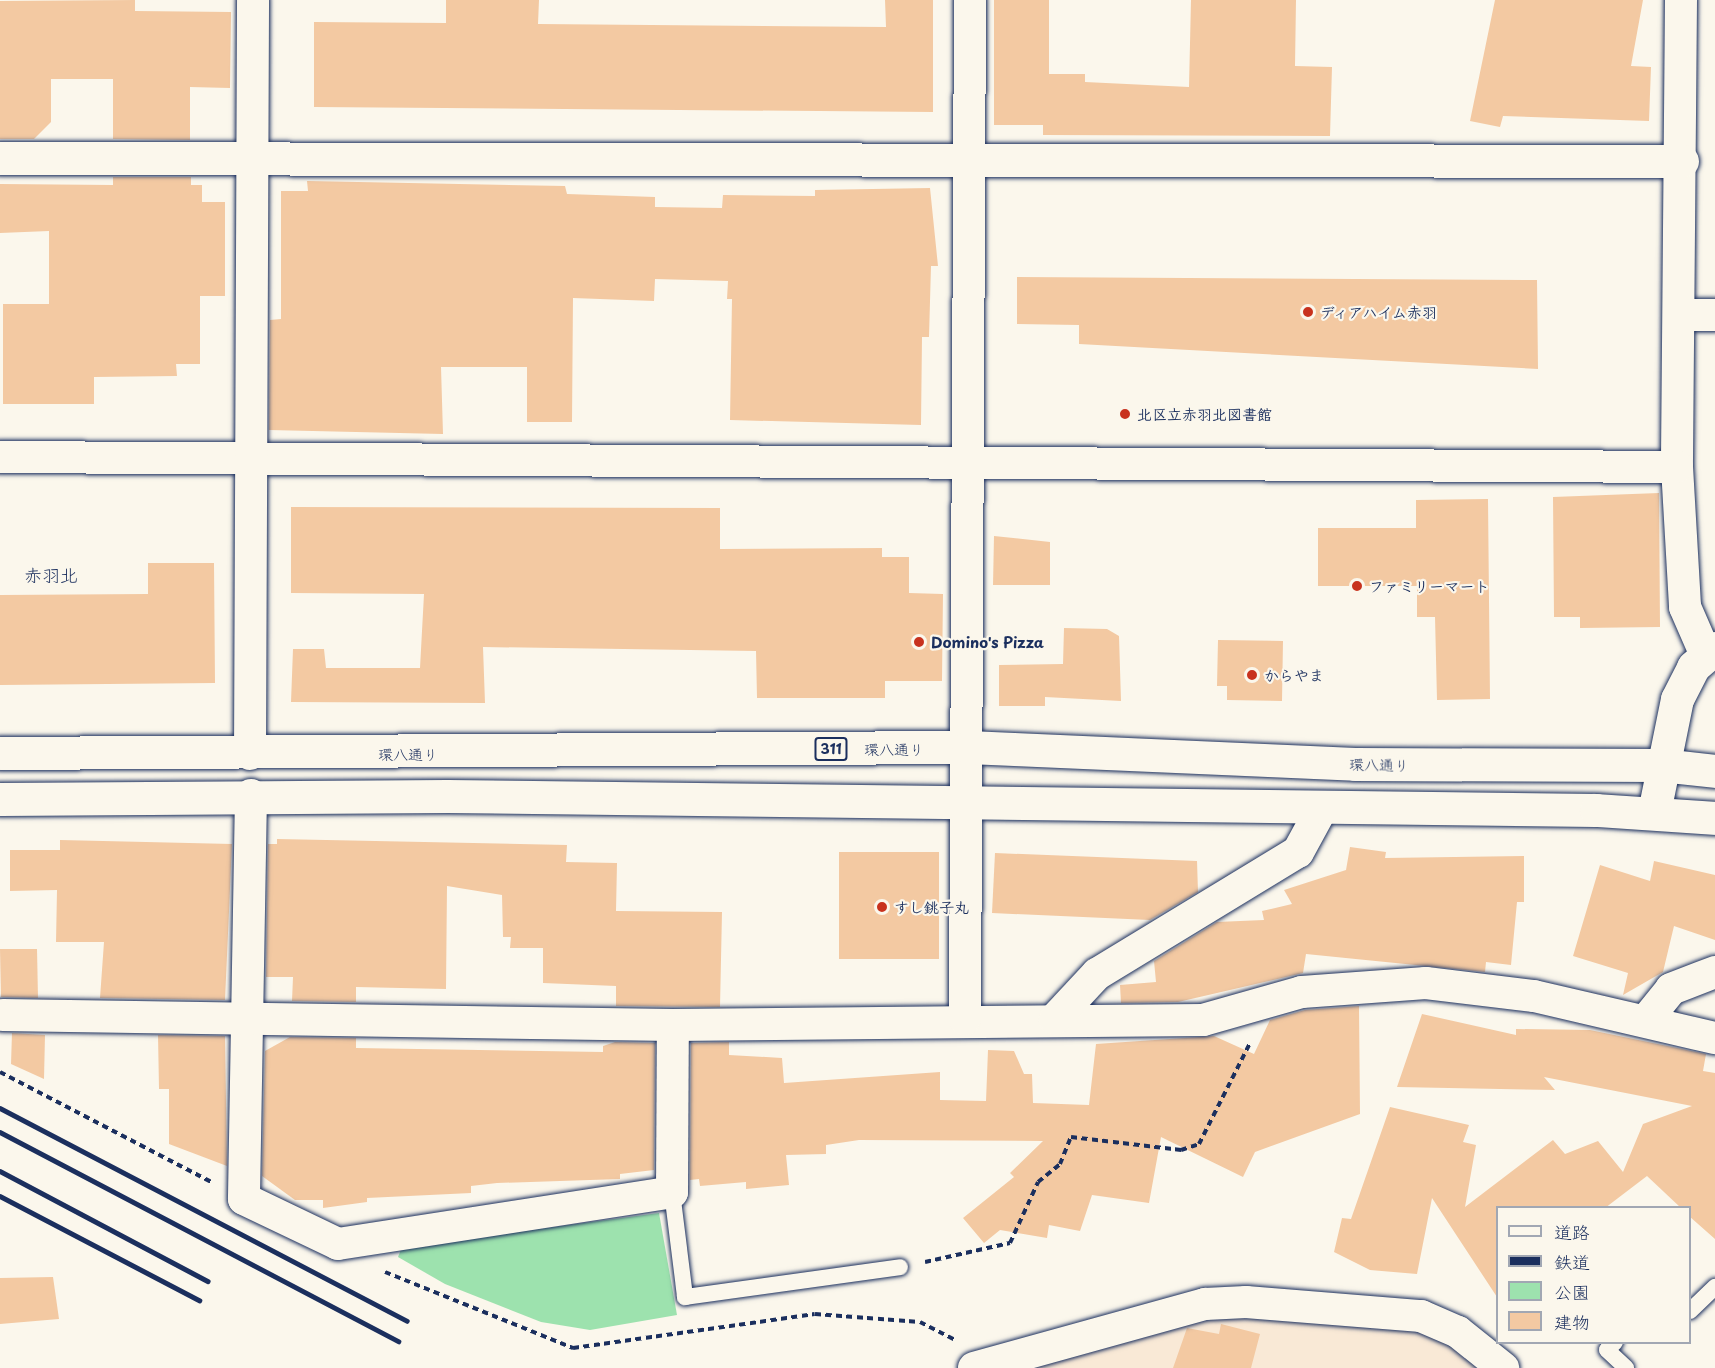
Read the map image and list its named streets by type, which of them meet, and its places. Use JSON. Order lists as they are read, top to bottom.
{
  "streets": {
    "main road": ["311", "環八通り"]
  },
  "districts": ["赤羽北"],
  "places": [
    "ディアハイム赤羽",
    "北区立赤羽北図書館",
    "ファミリーマート",
    "Domino's Pizza",
    "からやま",
    "すし銚子丸"
  ],
  "legend": [
    "道路",
    "鉄道",
    "公園",
    "建物"
  ]
}
